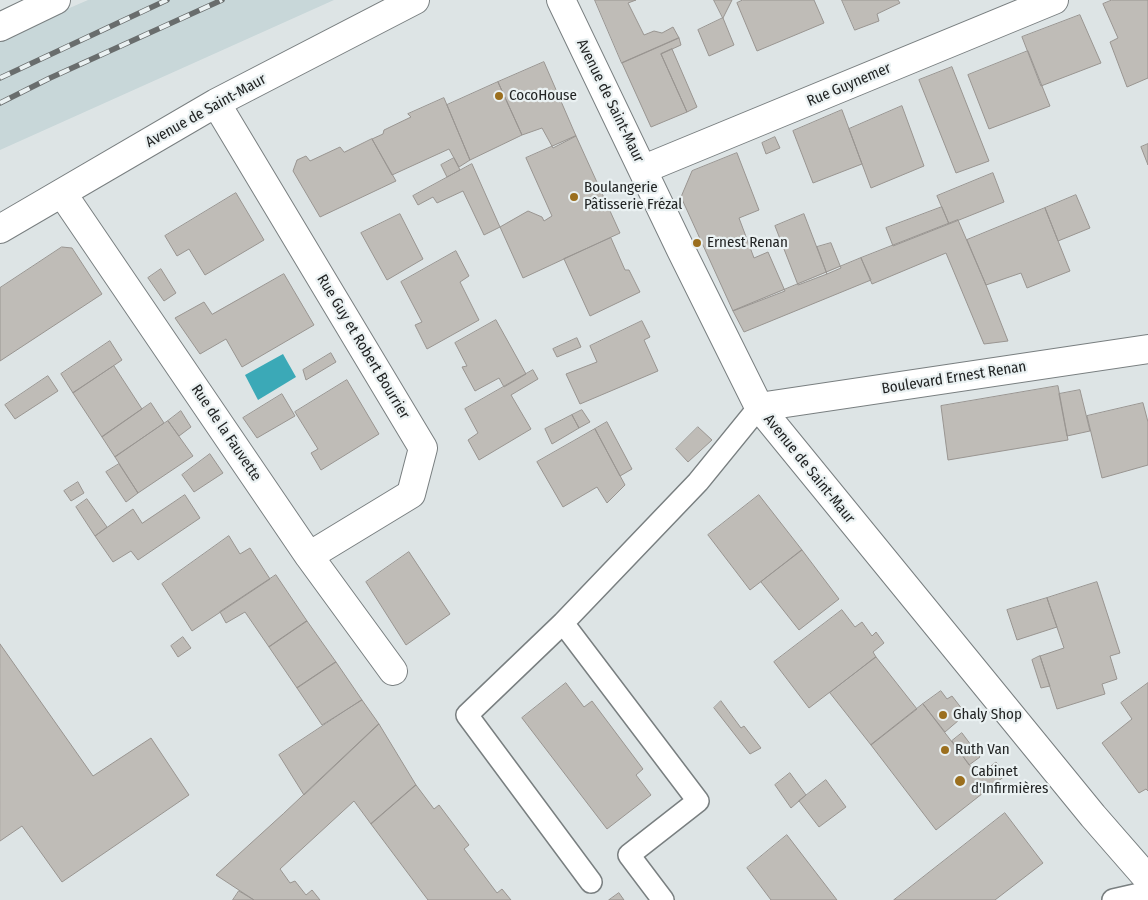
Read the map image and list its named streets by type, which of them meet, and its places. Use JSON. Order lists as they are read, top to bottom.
{
  "streets": {
    "street": [
      "Rue Guynemer",
      "Avenue de Saint-Maur",
      "Rue Guy et Robert Bourrier",
      "Boulevard Ernest Renan",
      "Rue de la Fauvette"
    ]
  },
  "crossings": [
    ["Rue Guynemer", "Avenue de Saint-Maur"],
    ["Avenue de Saint-Maur", "Rue Guy et Robert Bourrier"],
    ["Avenue de Saint-Maur", "Boulevard Ernest Renan"],
    ["Avenue de Saint-Maur", "Rue de la Fauvette"],
    ["Rue Guy et Robert Bourrier", "Rue de la Fauvette"]
  ],
  "places": [
    "CocoHouse",
    "Boulangerie Pâtisserie Frézal",
    "Ernest Renan",
    "Ghaly Shop",
    "Ruth Van",
    "Cabinet d'Infirmières"
  ]
}
